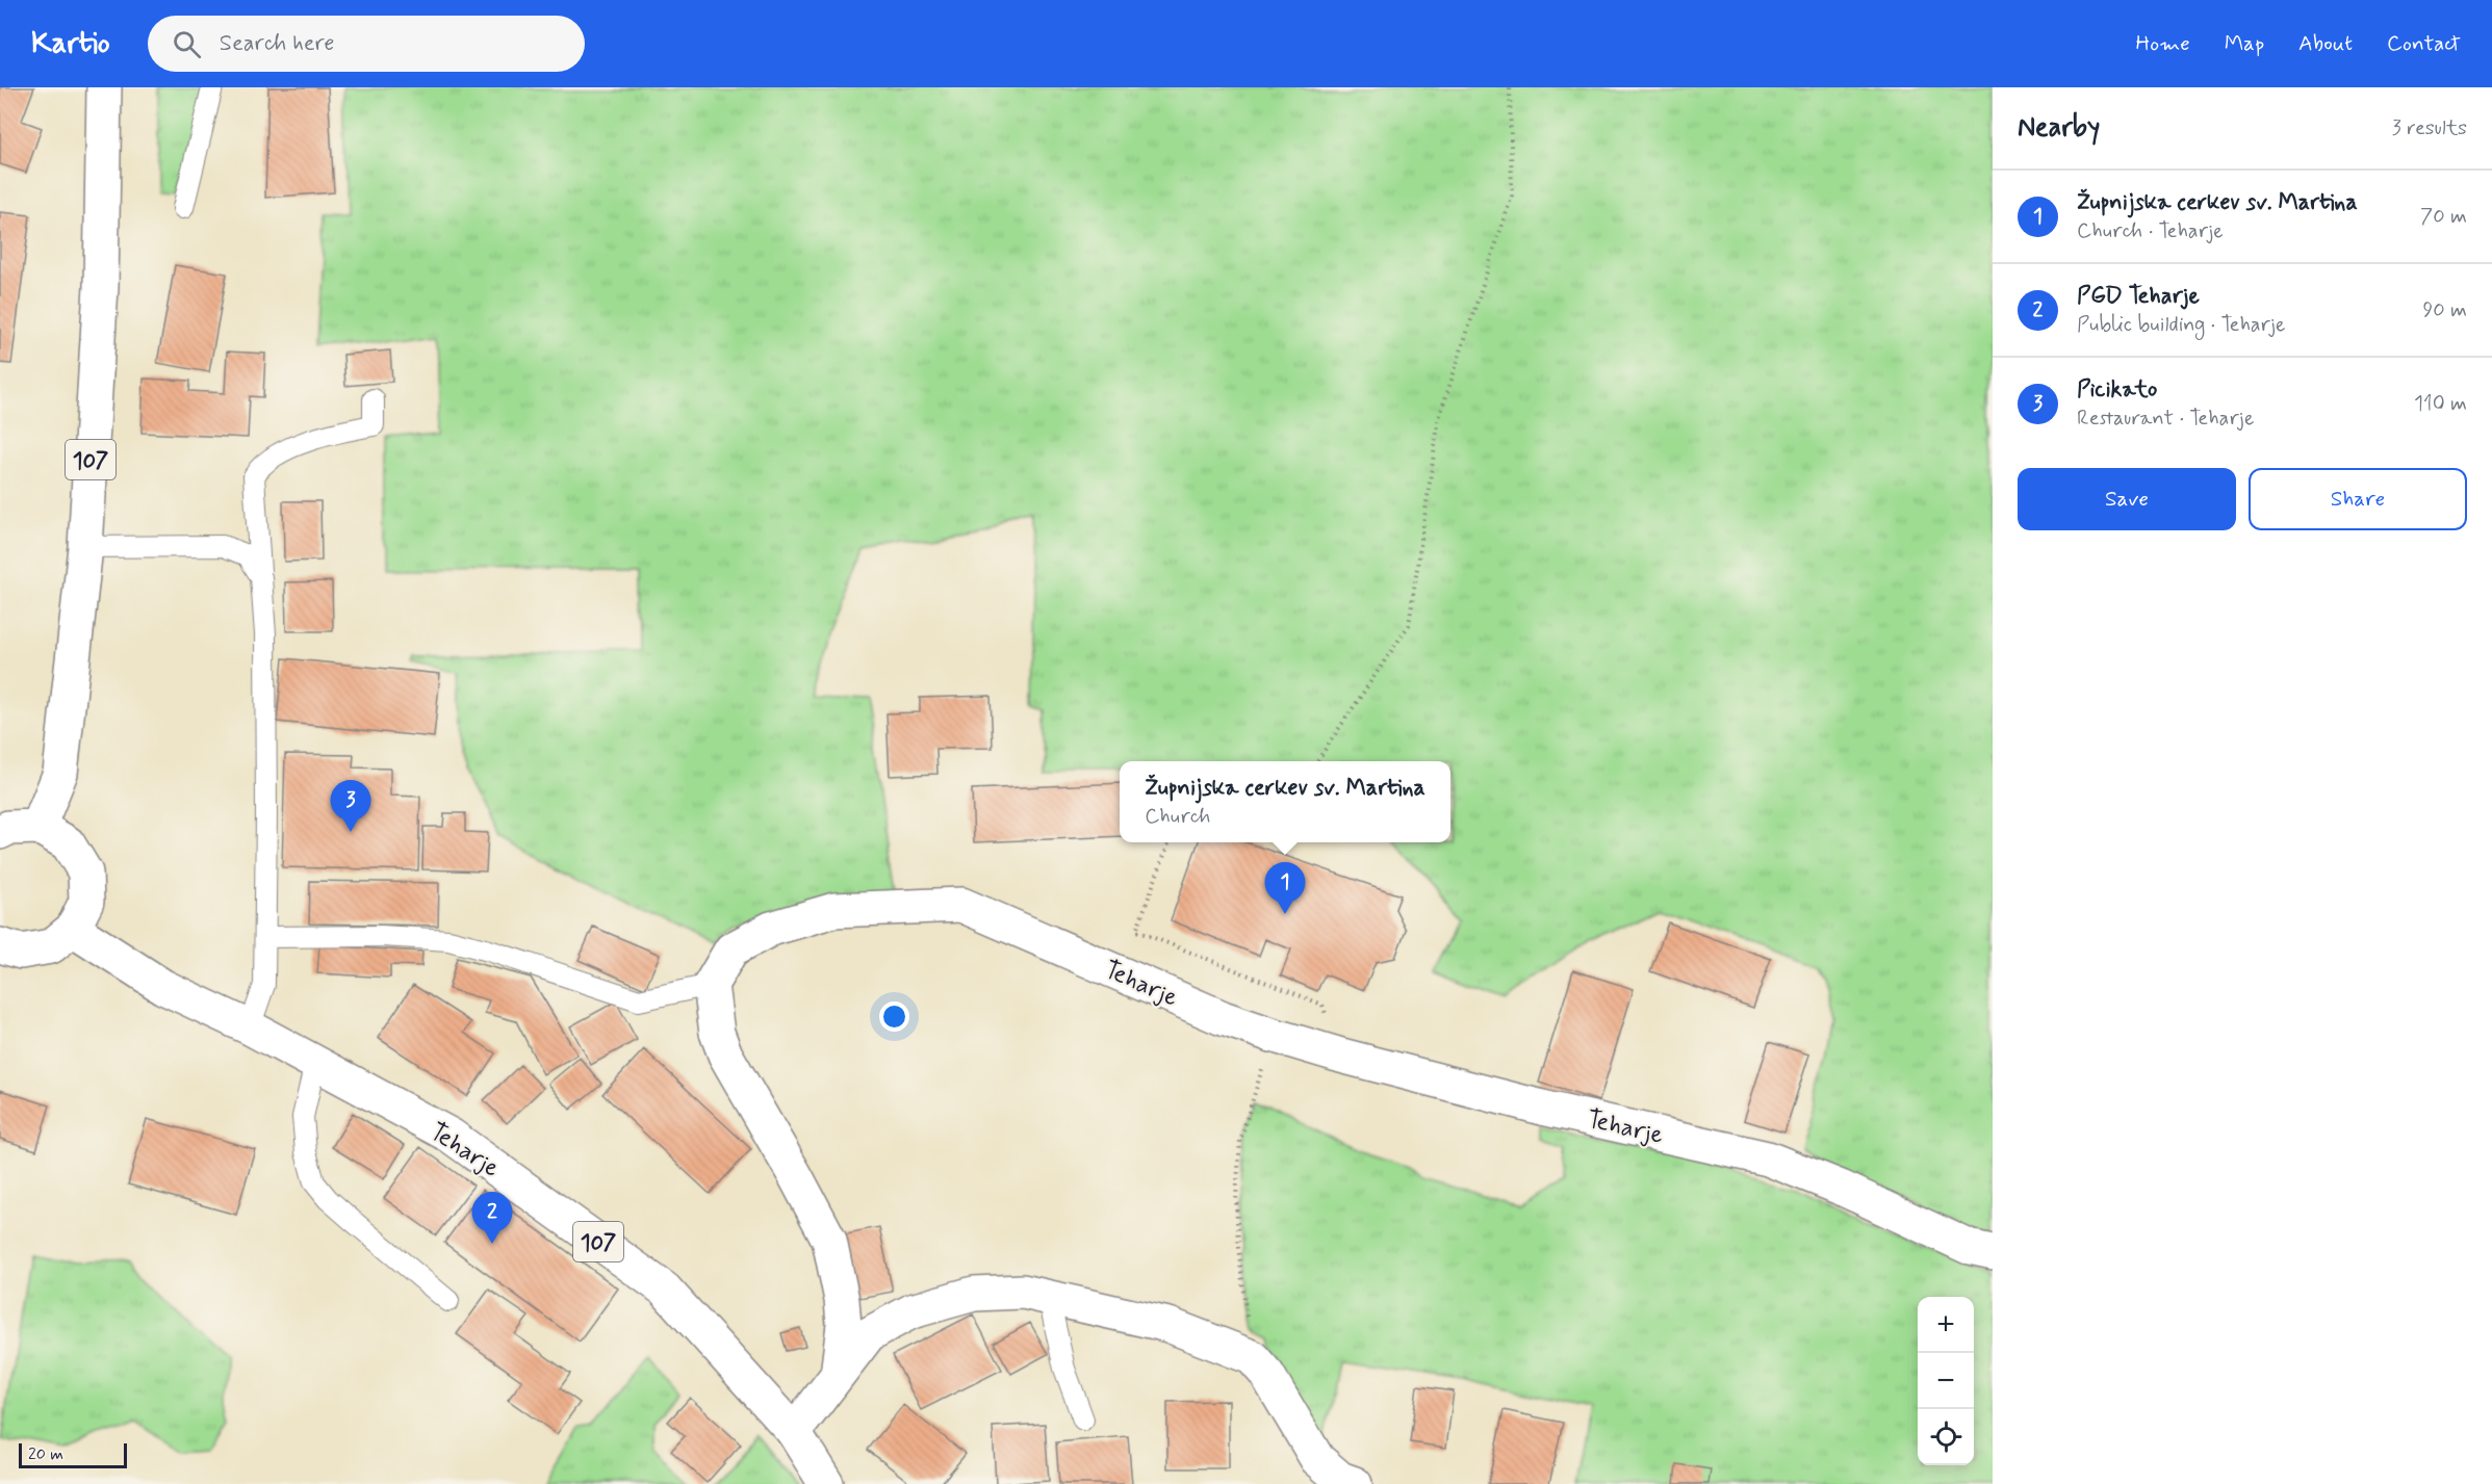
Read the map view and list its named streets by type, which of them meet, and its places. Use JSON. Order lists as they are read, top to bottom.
{
  "streets": {
    "street": ["107", "Teharje"]
  },
  "scale_bar": "20 m",
  "page": {
    "header": "Kartio",
    "search": "Search here",
    "nav": [
      "Home",
      "Map",
      "About",
      "Contact"
    ],
    "heading": ["Nearby", "3 results"],
    "list": [
      {
        "mark": "1",
        "name": "Župnijska cerkev sv. Martina",
        "note": "Church · Teharje",
        "value": "70 m"
      },
      {
        "mark": "2",
        "name": "PGD Teharje",
        "note": "Public building · Teharje",
        "value": "90 m"
      },
      {
        "mark": "3",
        "name": "Picikato",
        "note": "Restaurant · Teharje",
        "value": "110 m"
      }
    ],
    "buttons": ["Save", "Share"],
    "popup": ["Župnijska cerkev sv. Martina", "Church"],
    "pins": ["3", "1", "2"],
    "map_buttons": ["+", "−"],
    "scale": "20 m"
  }
}
